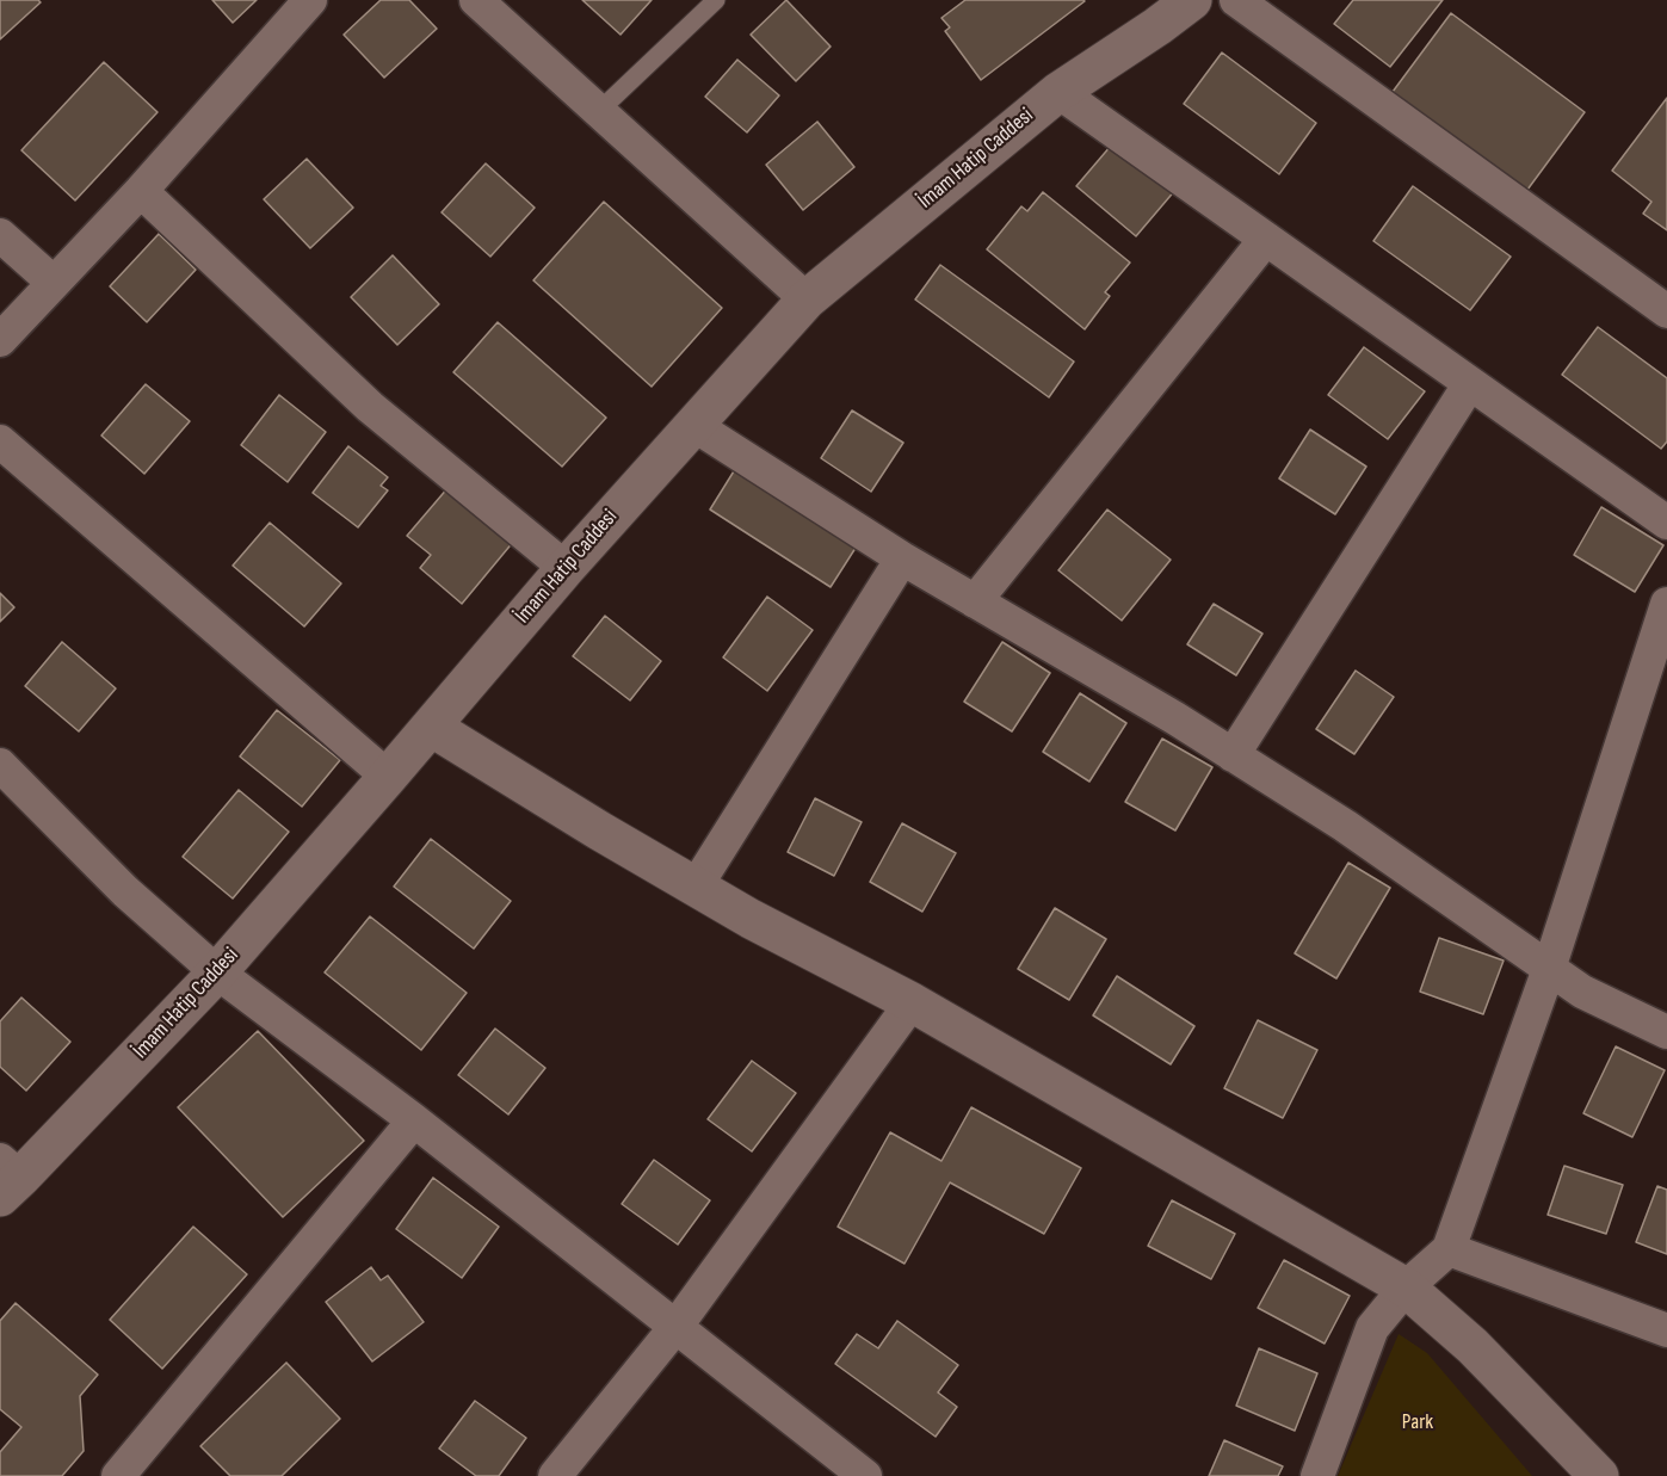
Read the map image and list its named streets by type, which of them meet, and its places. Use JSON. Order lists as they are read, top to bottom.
{
  "streets": {
    "street": ["İmam Hatip Caddesi"]
  },
  "parks": ["Park"]
}
